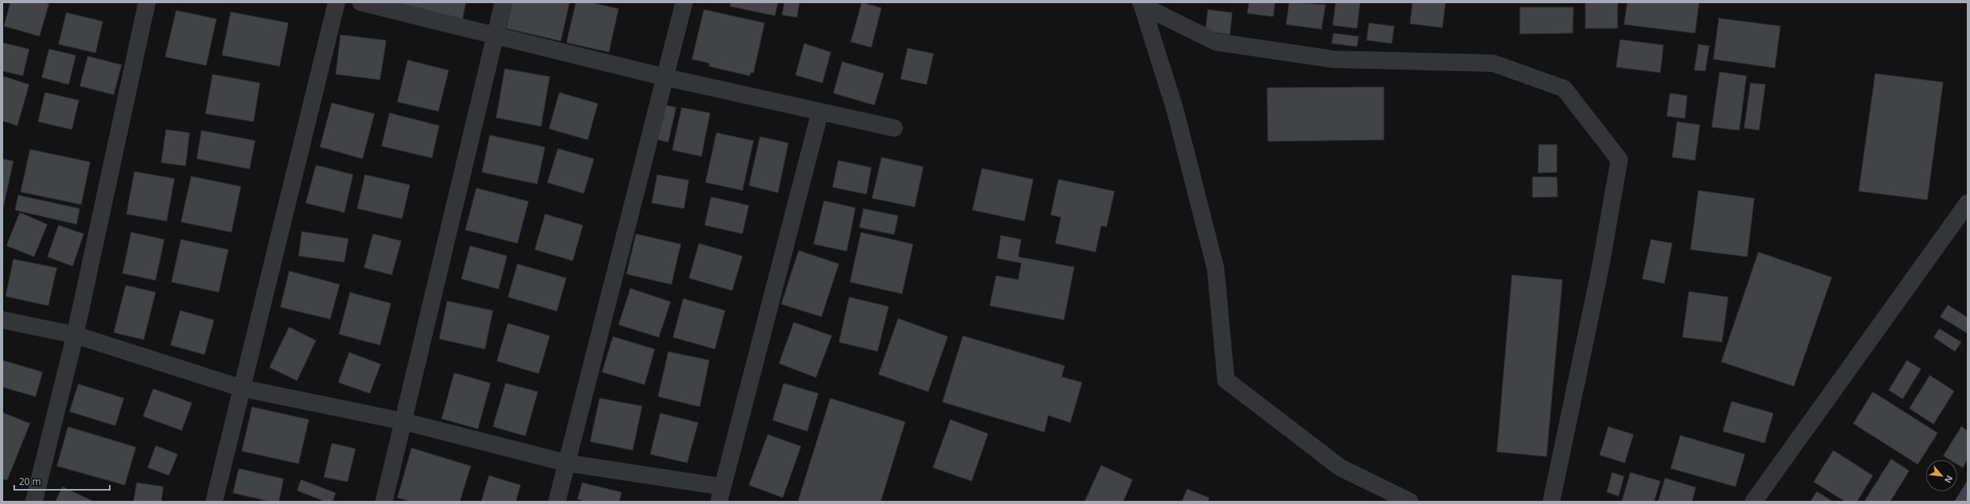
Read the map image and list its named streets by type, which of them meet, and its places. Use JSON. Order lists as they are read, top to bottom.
{
  "scale_bar": "20 m",
  "north": "bottom right"
}
